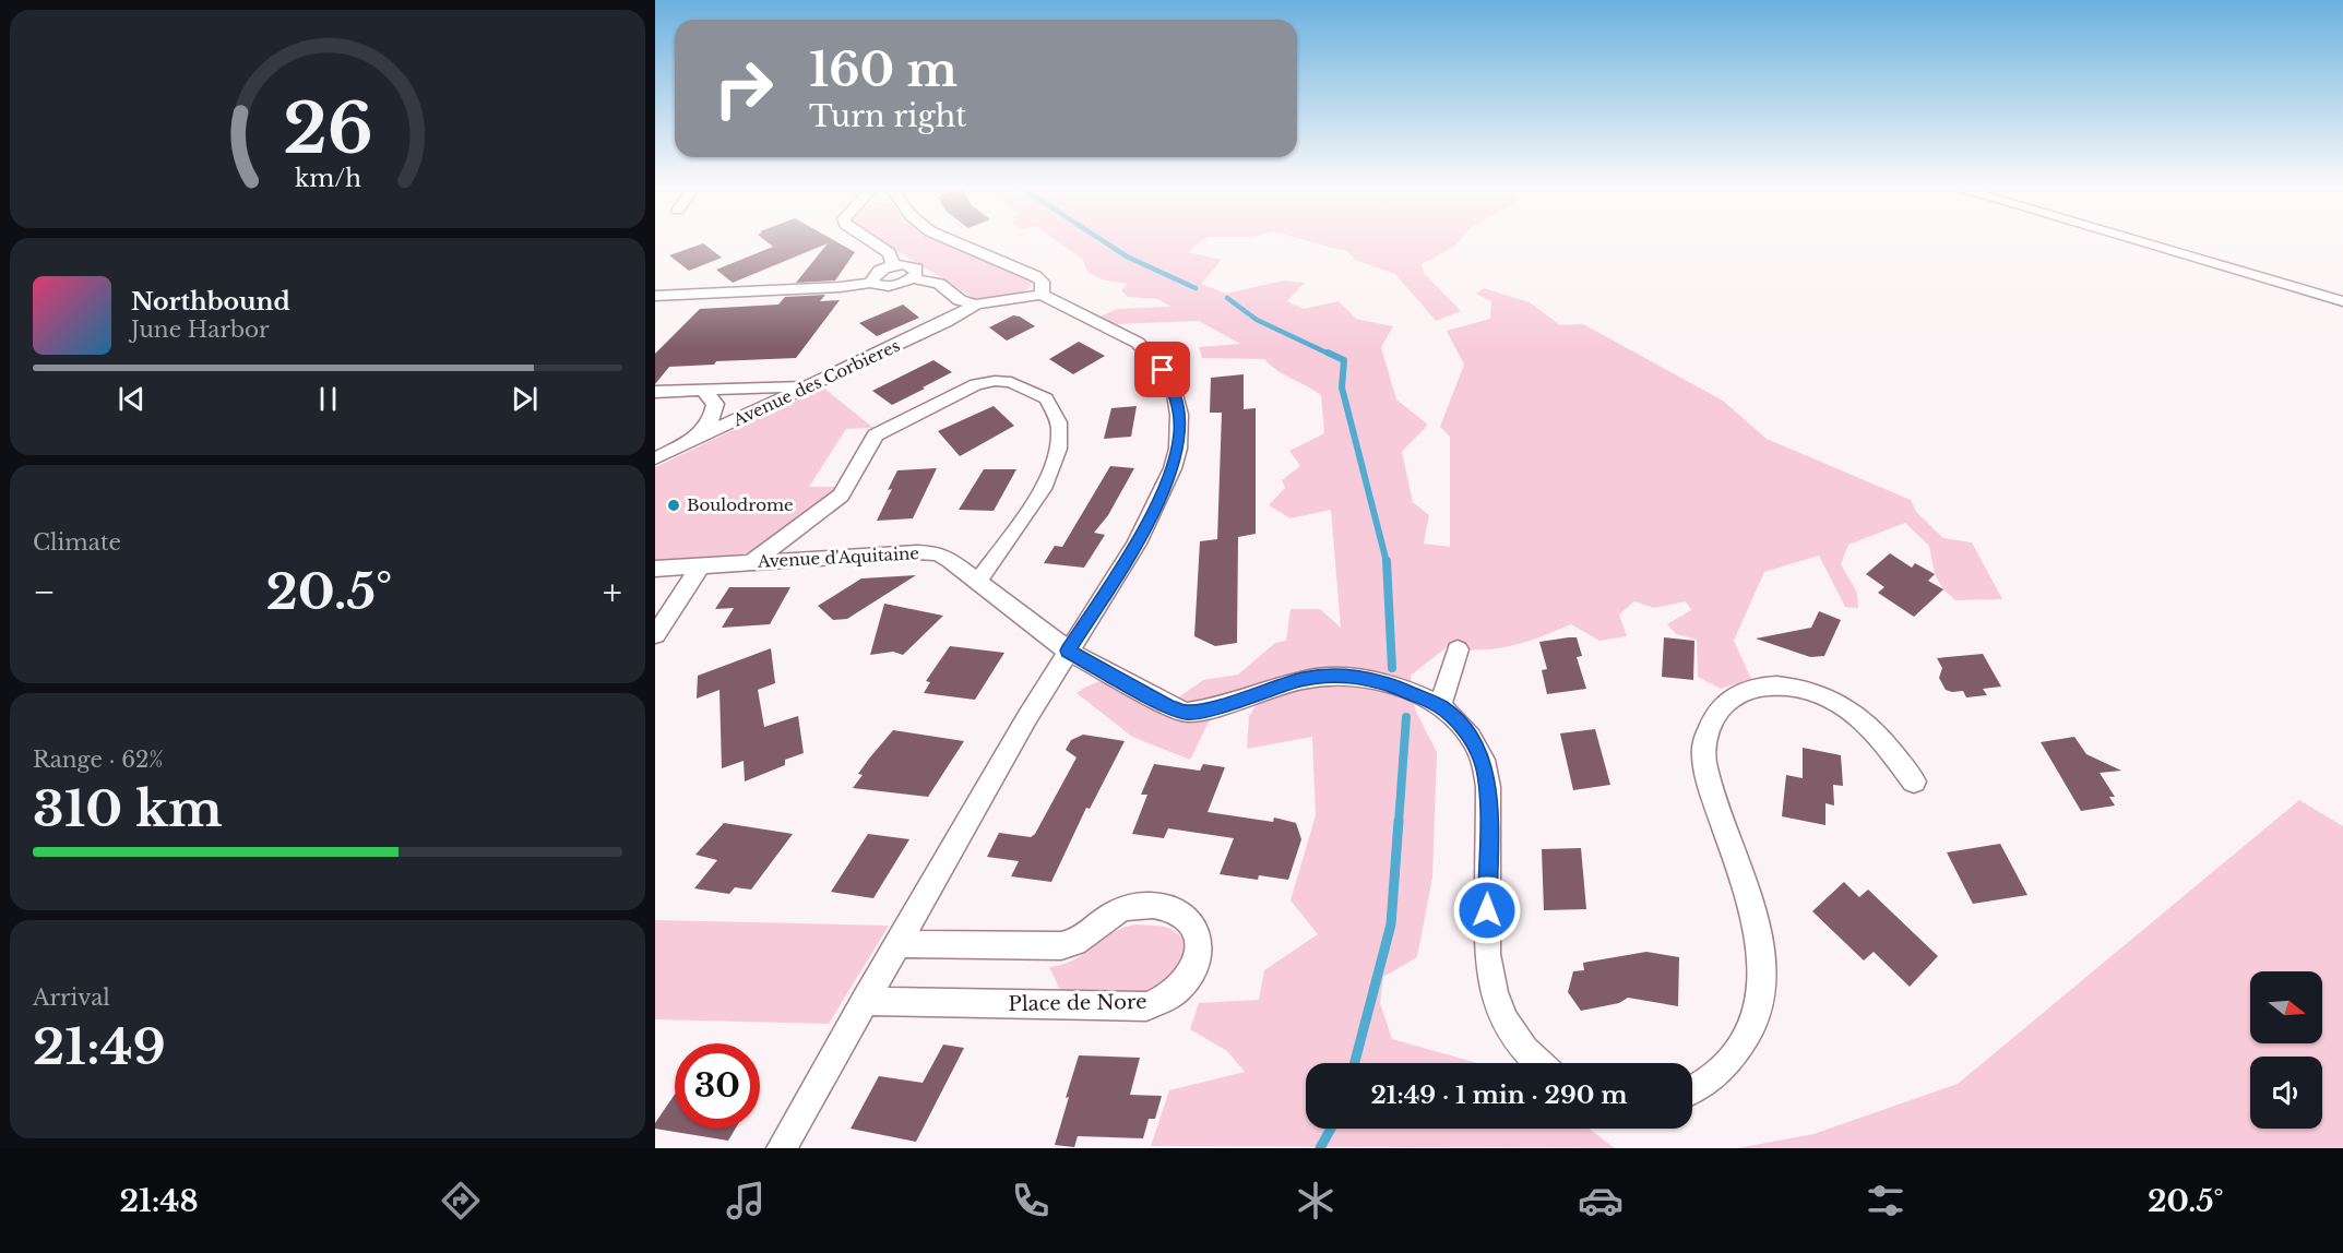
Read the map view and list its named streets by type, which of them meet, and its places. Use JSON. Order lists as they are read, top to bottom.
{
  "streets": {
    "street": ["Avenue des Corbieres", "Avenue d'Aquitaine", "Place de Nore"]
  },
  "places": ["Boulodrome"],
  "north": "right",
  "page": {
    "turn": ["160 m", "Turn right"],
    "song": ["Northbound", "June Harbor"],
    "tile": [
      "Climate",
      ["Range · 62%", "310 km"],
      ["Arrival", "21:49"]
    ],
    "heat": ["−", "20.5°", "+"],
    "limit": "30",
    "trip": "21:49 · 1 min · 290 m",
    "tabs": ["21:48", "20.5°"],
    "gauge": ["26", "km/h"]
  }
}
